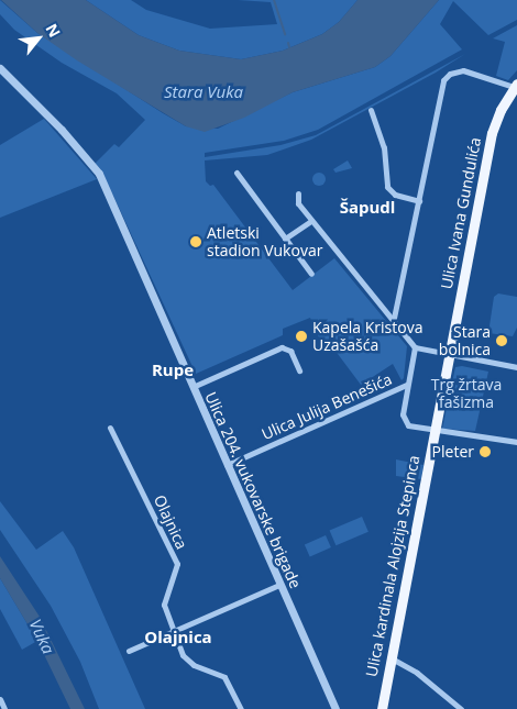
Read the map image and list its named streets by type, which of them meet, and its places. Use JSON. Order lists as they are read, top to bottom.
{
  "streets": {
    "main road": ["Ulica Ivana Gundulića", "Ulica kardinala Alojzija Stepinca"],
    "street": ["Ulica Julija Benešića", "Ulica 204. vukovarske brigade", "Olajnica"]
  },
  "crossings": [
    ["Ulica Julija Benešića", "Ulica 204. vukovarske brigade"]
  ],
  "districts": ["Šapudl", "Rupe", "Olajnica"],
  "water": ["Stara Vuka", "Vuka"],
  "parks": ["Trg žrtava fašizma"],
  "places": [
    "Atletski stadion Vukovar",
    "Kapela Kristova Uzašašća",
    "Stara bolnica",
    "Pleter"
  ],
  "north": "top right"
}
